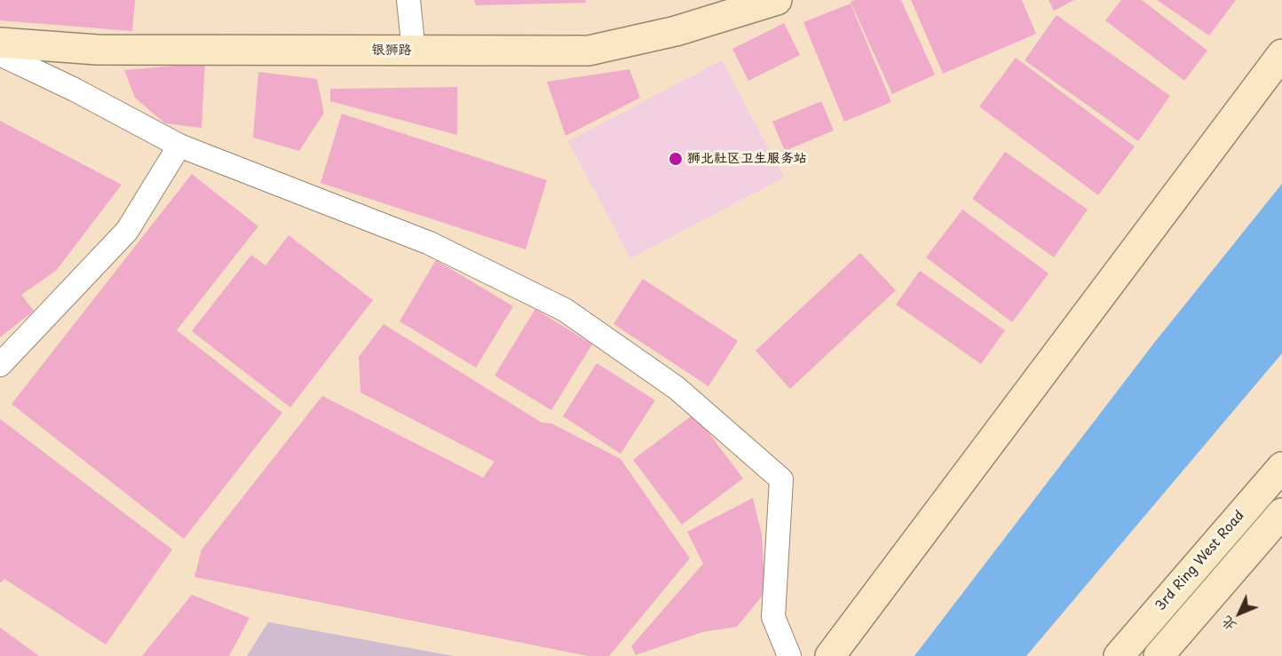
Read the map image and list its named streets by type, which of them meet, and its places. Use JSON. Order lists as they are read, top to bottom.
{
  "streets": {
    "main road": ["银狮路", "3rd Ring West Road"]
  },
  "places": ["狮北社区卫生服务站"],
  "north": "bottom left"
}
